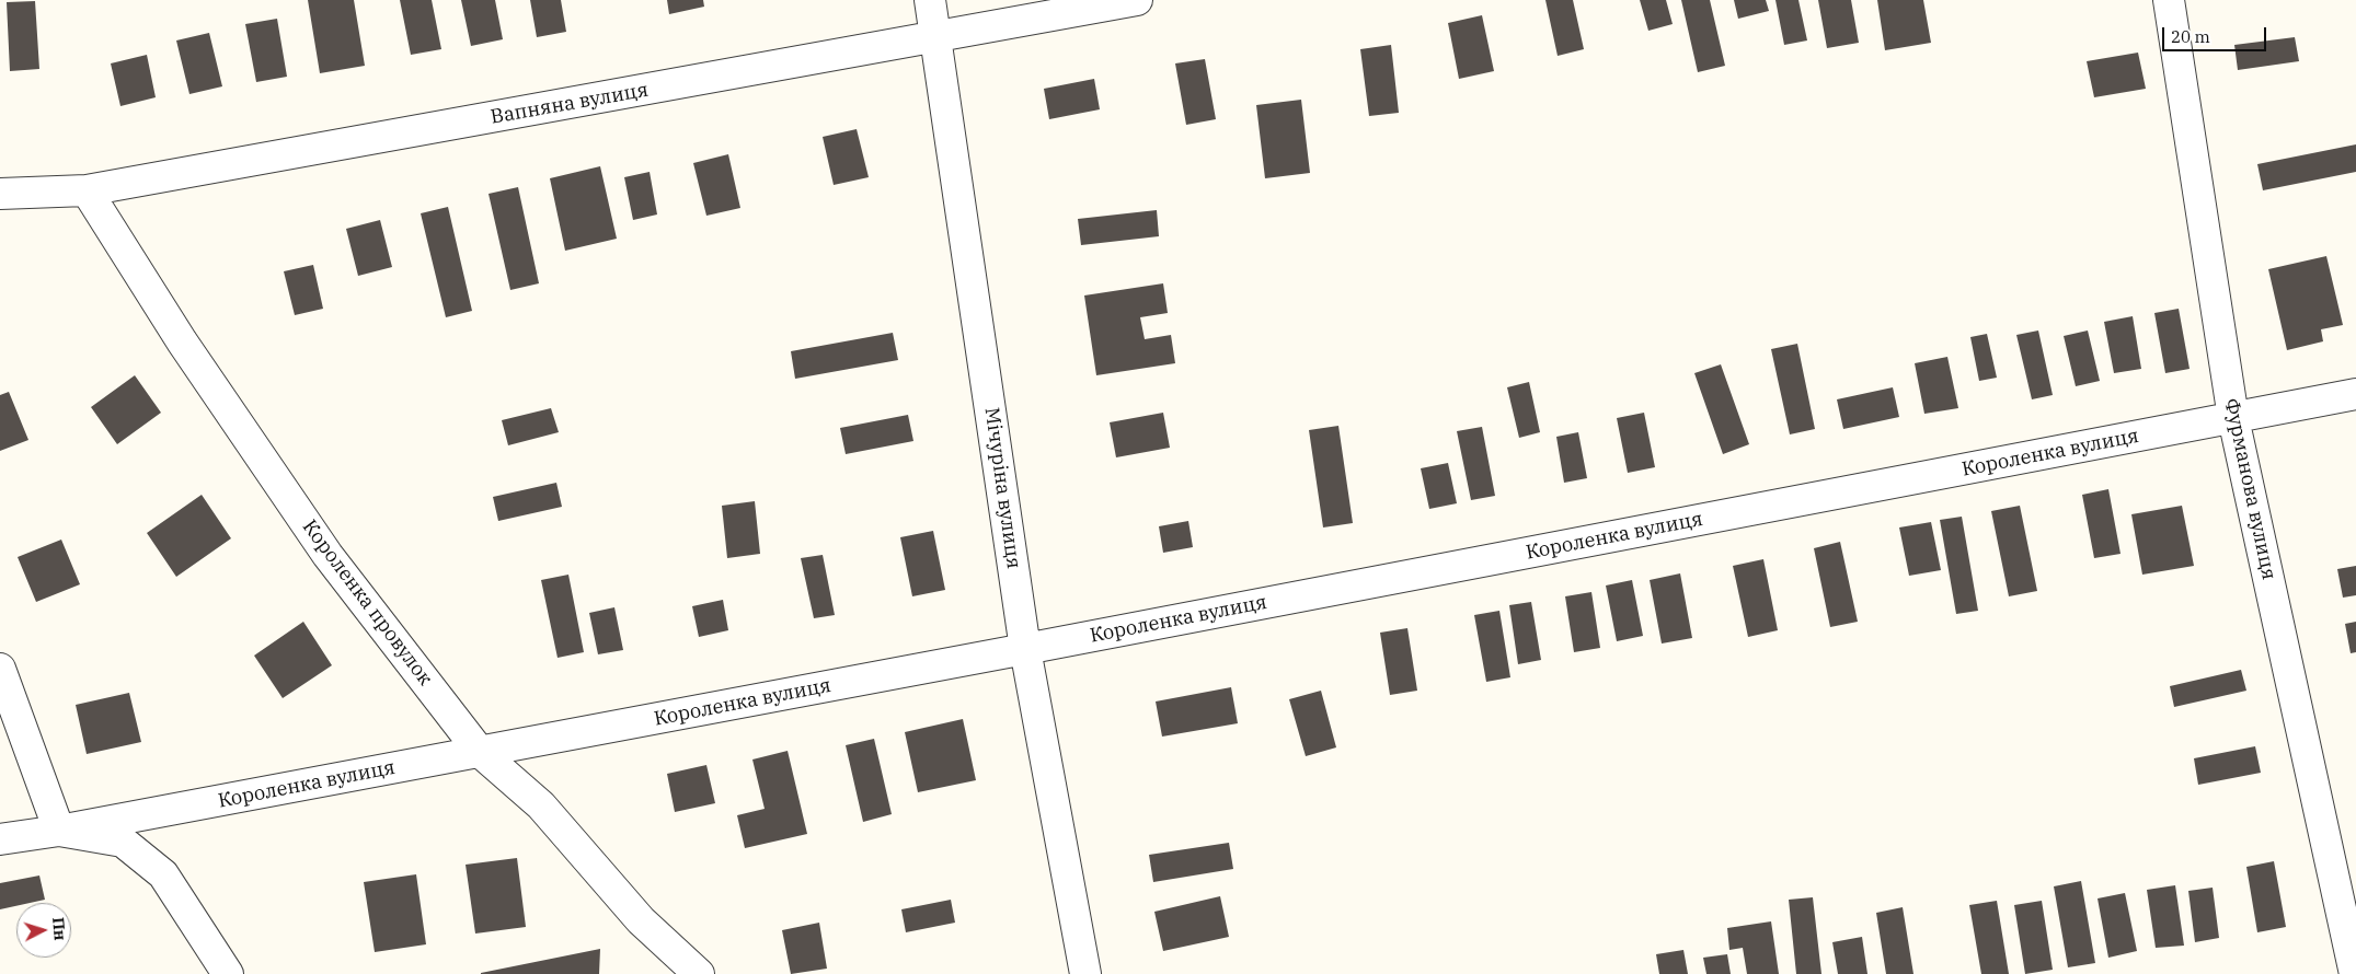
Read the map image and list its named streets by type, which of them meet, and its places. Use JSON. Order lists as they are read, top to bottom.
{
  "streets": {
    "street": [
      "Вапняна вулиця",
      "Короленка вулиця",
      "Мічуріна вулиця",
      "Фурманова вулиця",
      "Короленка провулок"
    ]
  },
  "crossings": [
    ["Вапняна вулиця", "Мічуріна вулиця"],
    ["Вапняна вулиця", "Короленка провулок"],
    ["Короленка вулиця", "Мічуріна вулиця"],
    ["Короленка вулиця", "Фурманова вулиця"],
    ["Короленка вулиця", "Короленка провулок"]
  ],
  "scale_bar": "20 m",
  "north": "right"
}
